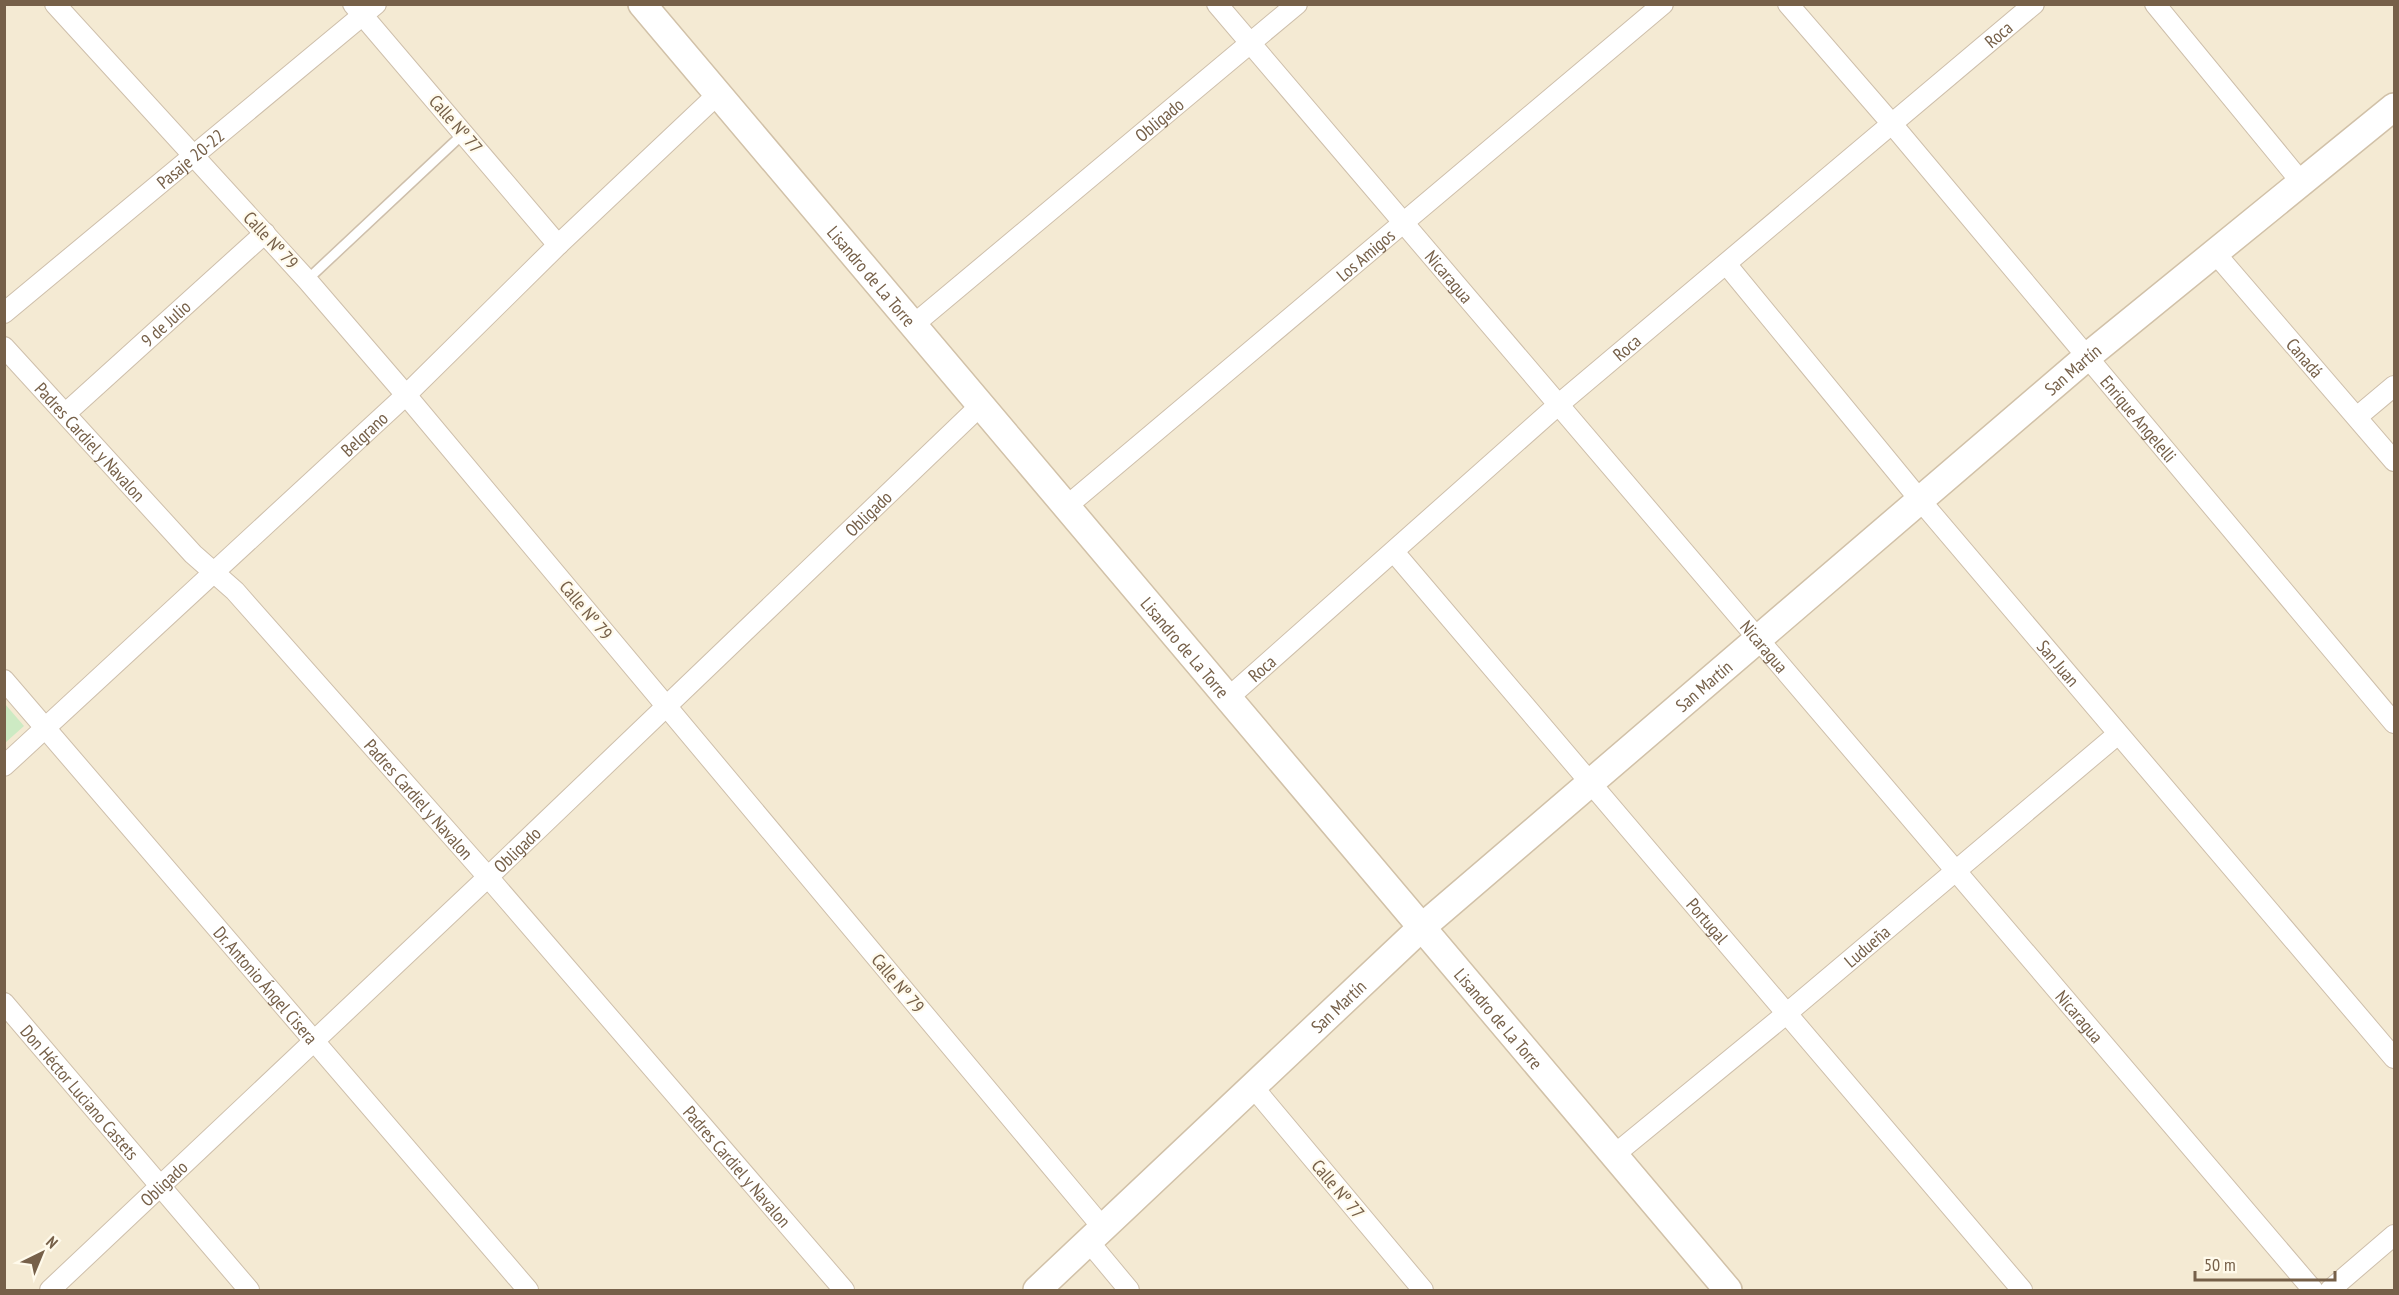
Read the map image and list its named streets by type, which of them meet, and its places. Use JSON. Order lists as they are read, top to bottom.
{
  "streets": {
    "street": [
      "Roca",
      "Obligado",
      "Calle Nº 77",
      "Pasaje 20-22",
      "Calle Nº 79",
      "Los Amigos",
      "Lisandro de La Torre",
      "Nicaragua",
      "9 de Julio",
      "Canadá",
      "San Martín",
      "Enrique Angelelli",
      "Belgrano",
      "Padres Cardiel y Navalon",
      "San Juan",
      "Portugal",
      "Ludueña",
      "Dr. Antonio Ángel Cisera",
      "Don Héctor Luciano Castets"
    ]
  },
  "crossings": [
    ["Roca", "Lisandro de La Torre"],
    ["Roca", "Nicaragua"],
    ["Roca", "Enrique Angelelli"],
    ["Roca", "San Juan"],
    ["Roca", "Portugal"],
    ["Obligado", "Calle Nº 79"],
    ["Obligado", "Lisandro de La Torre"],
    ["Obligado", "Nicaragua"],
    ["Obligado", "Padres Cardiel y Navalon"],
    ["Obligado", "Dr. Antonio Ángel Cisera"],
    ["Obligado", "Don Héctor Luciano Castets"],
    ["Calle Nº 77", "Pasaje 20-22"],
    ["Calle Nº 77", "San Martín"],
    ["Calle Nº 77", "Belgrano"],
    ["Pasaje 20-22", "Calle Nº 79"],
    ["Calle Nº 79", "9 de Julio"],
    ["Calle Nº 79", "San Martín"],
    ["Calle Nº 79", "Belgrano"],
    ["Los Amigos", "Lisandro de La Torre"],
    ["Los Amigos", "Nicaragua"],
    ["Lisandro de La Torre", "San Martín"],
    ["Lisandro de La Torre", "Belgrano"],
    ["Lisandro de La Torre", "Ludueña"],
    ["Nicaragua", "San Martín"],
    ["Nicaragua", "Ludueña"],
    ["9 de Julio", "Padres Cardiel y Navalon"],
    ["Canadá", "San Martín"],
    ["San Martín", "Enrique Angelelli"],
    ["San Martín", "San Juan"],
    ["San Martín", "Portugal"],
    ["Belgrano", "Padres Cardiel y Navalon"],
    ["Belgrano", "Dr. Antonio Ángel Cisera"],
    ["San Juan", "Ludueña"],
    ["Portugal", "Ludueña"]
  ],
  "scale_bar": "50 m",
  "north": "top right"
}
